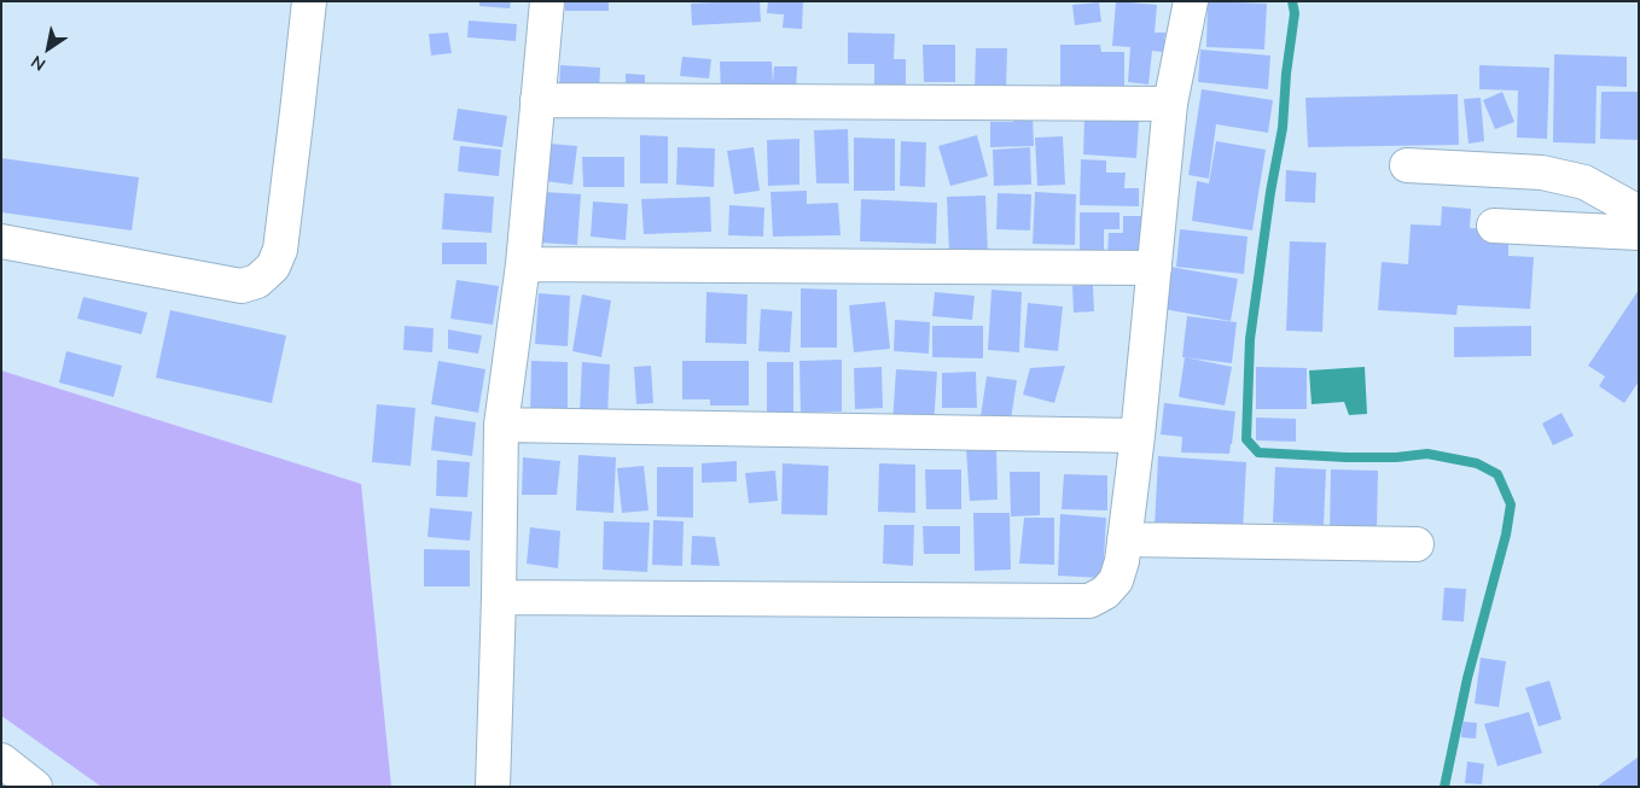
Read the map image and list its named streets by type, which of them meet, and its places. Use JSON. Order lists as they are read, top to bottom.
{
  "north": "bottom left"
}
